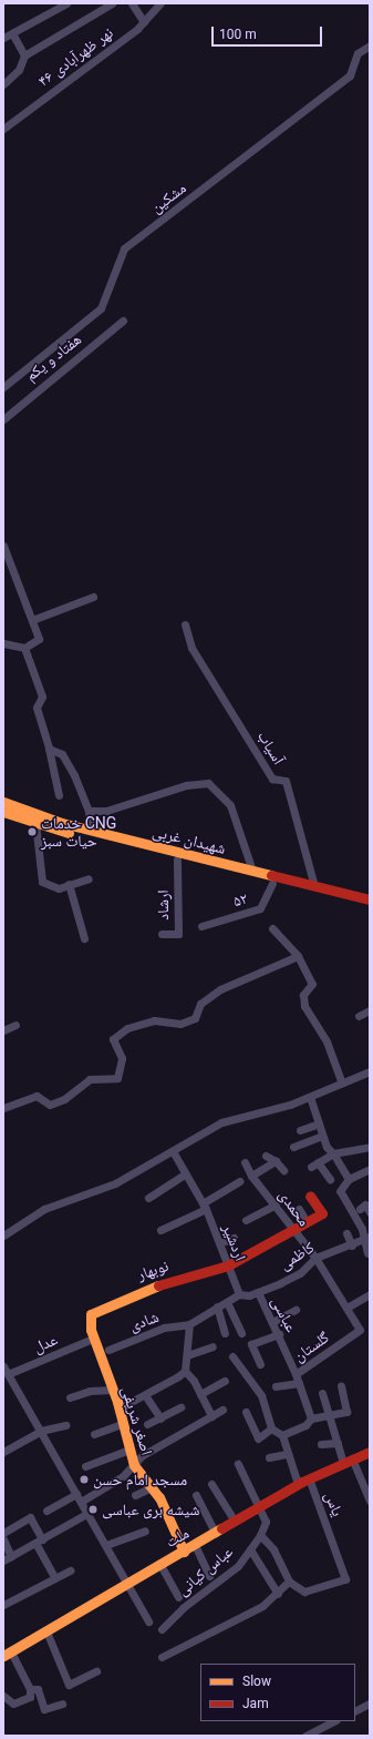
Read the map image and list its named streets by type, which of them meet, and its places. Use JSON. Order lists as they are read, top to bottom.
{
  "streets": {
    "street": [
      "نهر ظهرآبادی ۴۶",
      "مشکین",
      "هفتاد و یکم",
      "آسیاب",
      "شهیدان غربی",
      "۵۲",
      "ارشاد",
      "محمدی",
      "اردشیر",
      "کاظمی",
      "نوبهار",
      "عباسی",
      "شادی",
      "عدل",
      "گلستان",
      "اصغر شریفی",
      "یاس",
      "ملت",
      "عباس کیانی"
    ]
  },
  "crossings": [
    ["آسیاب", "شهیدان غربی"],
    ["شهیدان غربی", "۵۲"],
    ["شهیدان غربی", "ارشاد"],
    ["محمدی", "کاظمی"],
    ["محمدی", "نوبهار"],
    ["محمدی", "گلستان"],
    ["اردشیر", "کاظمی"],
    ["اردشیر", "نوبهار"],
    ["کاظمی", "عباسی"],
    ["کاظمی", "گلستان"],
    ["نوبهار", "اصغر شریفی"],
    ["عباسی", "گلستان"],
    ["عدل", "اصغر شریفی"],
    ["اصغر شریفی", "ملت"],
    ["یاس", "ملت"]
  ],
  "places": ["خدمات CNG حیات سبز", "مسجد امام حسن", "شیشه بری عباسی"],
  "legend": ["Slow", "Jam"],
  "scale_bar": "100 m"
}
